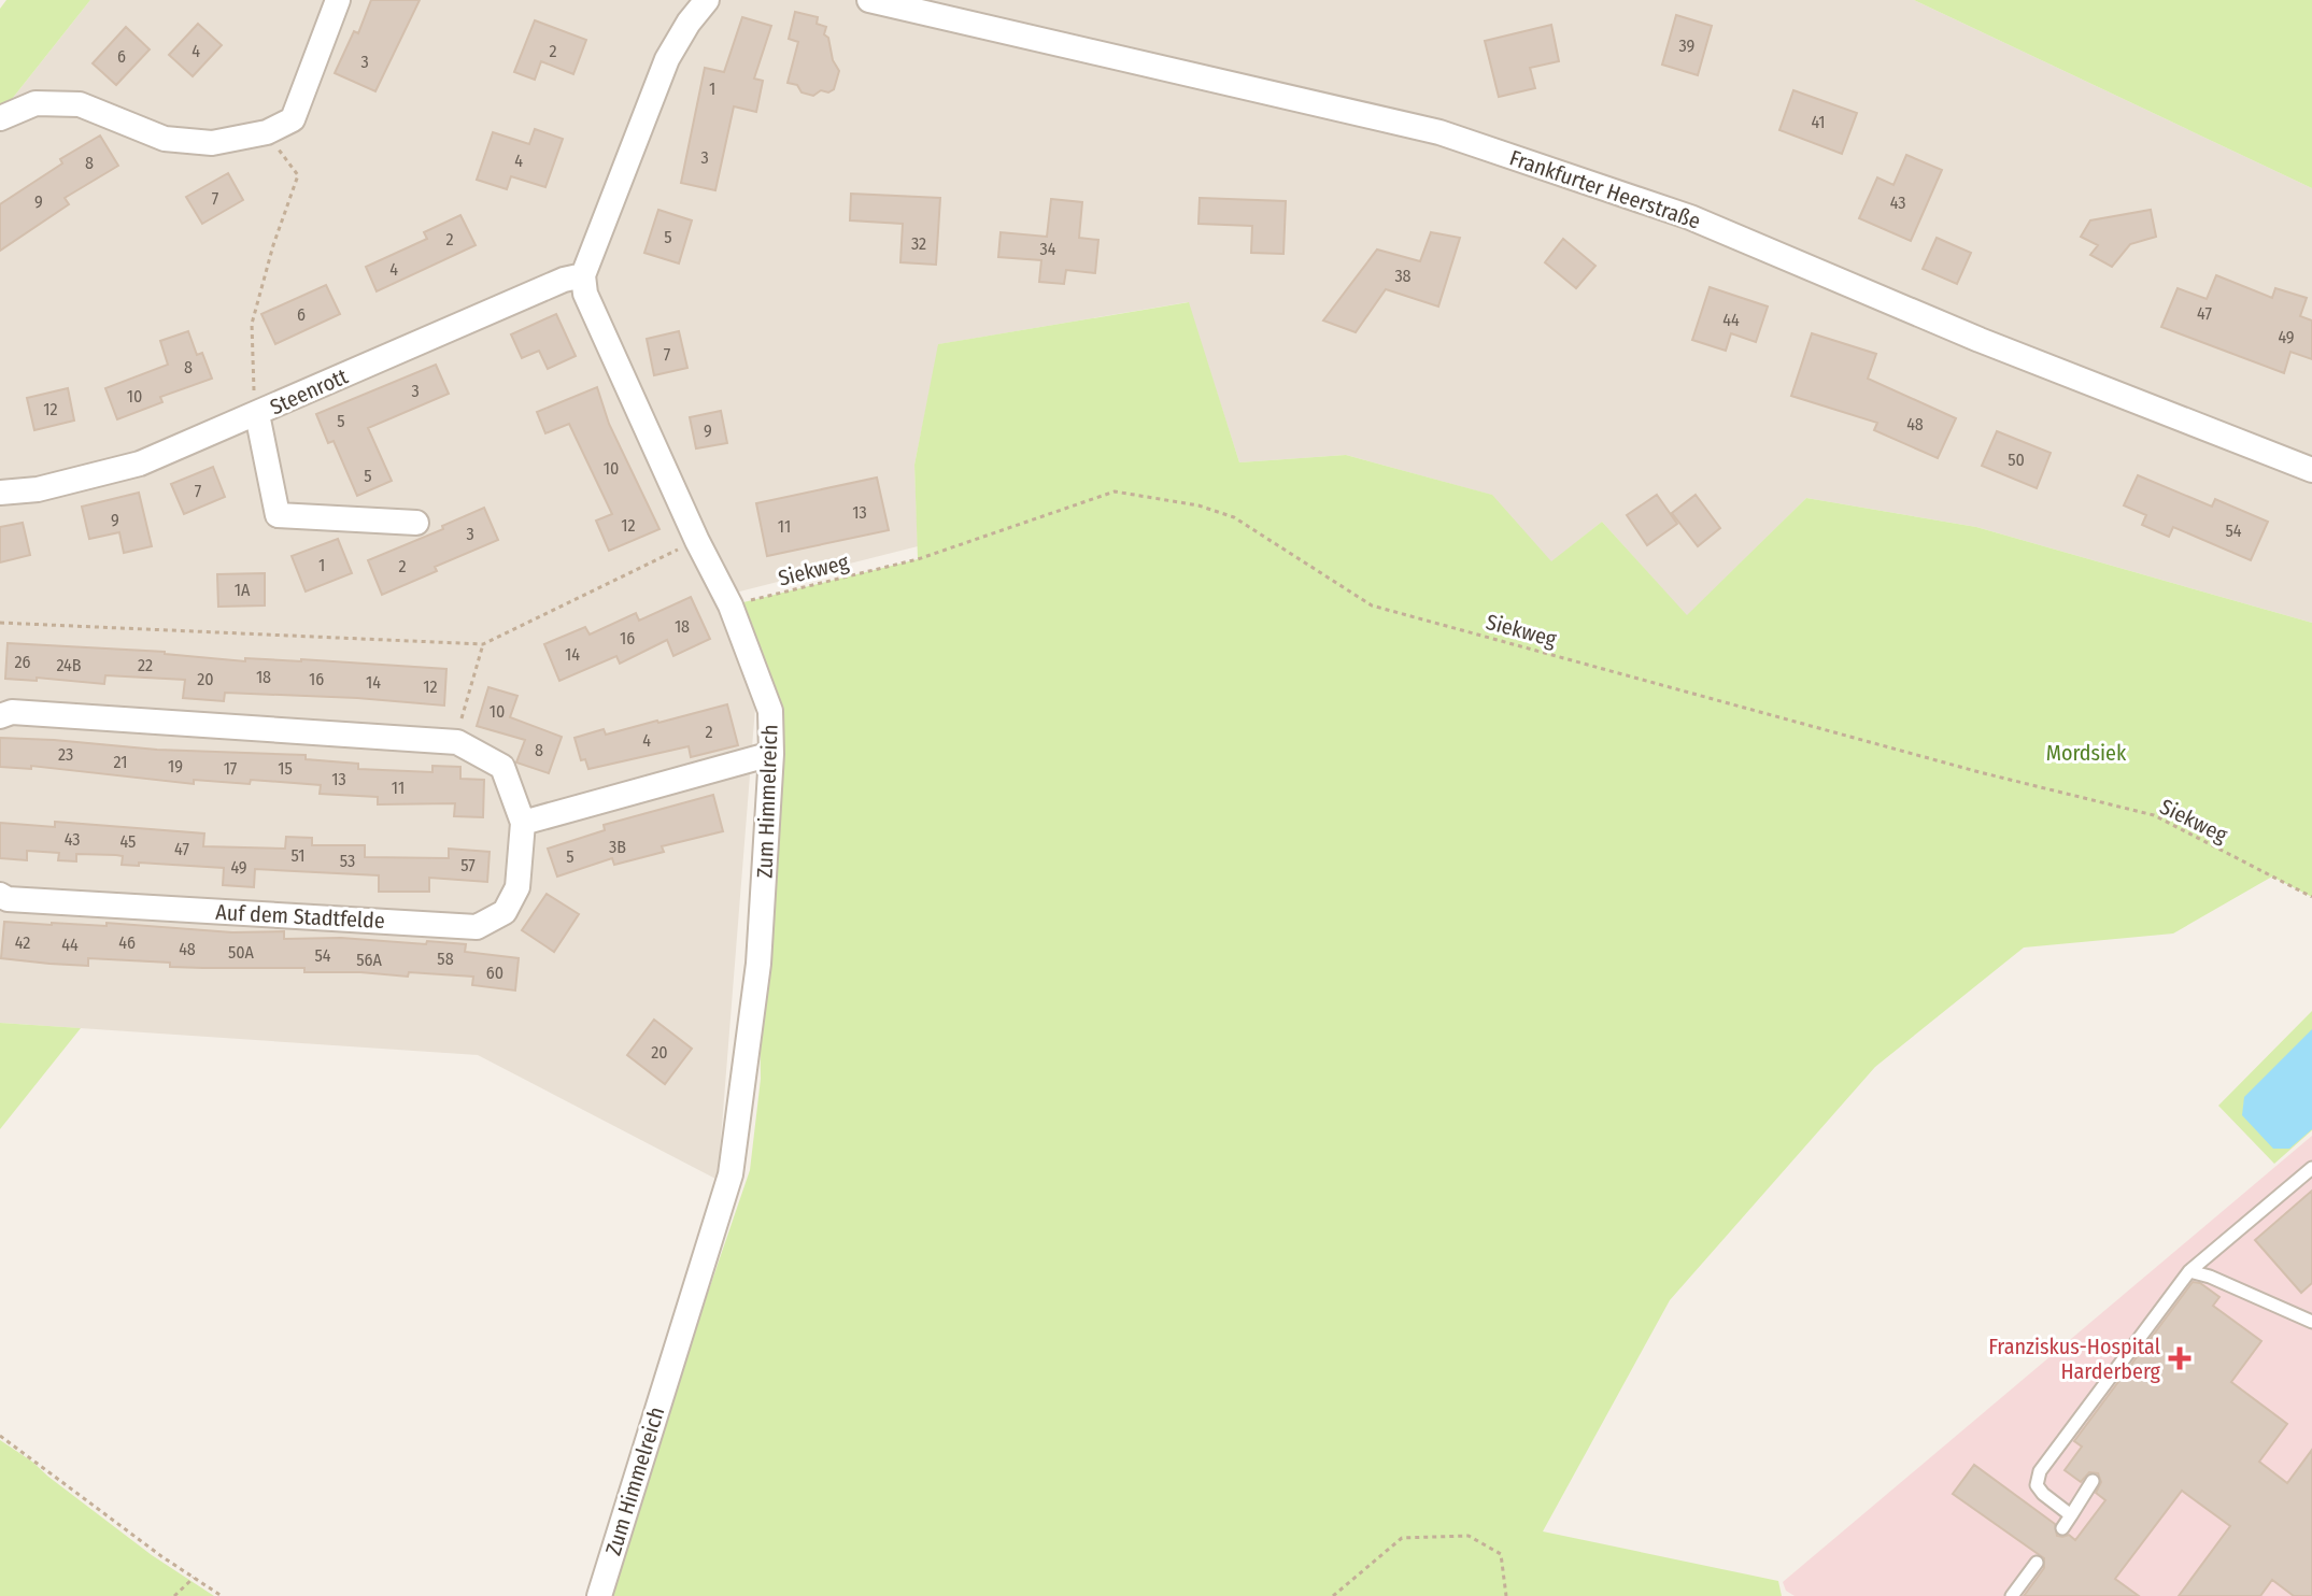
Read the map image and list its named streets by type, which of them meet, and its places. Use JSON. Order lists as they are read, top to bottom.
{
  "streets": {
    "street": [
      "Frankfurter Heerstraße",
      "Steenrott",
      "Zum Himmelreich",
      "Auf dem Stadtfelde"
    ],
    "path": ["Siekweg"]
  },
  "crossings": [
    ["Steenrott", "Zum Himmelreich"],
    ["Siekweg", "Zum Himmelreich"]
  ],
  "parks": ["Mordsiek"],
  "places": {
    "health": ["Franziskus-Hospital Harderberg"]
  },
  "house_numbers": [
    "39",
    "4",
    "2",
    "6",
    "3",
    "1",
    "41",
    "3",
    "4",
    "8",
    "7",
    "9",
    "43",
    "5",
    "2",
    "32",
    "34",
    "4",
    "38",
    "47",
    "6",
    "44",
    "49",
    "7",
    "8",
    "3",
    "10",
    "12",
    "5",
    "48",
    "9",
    "50",
    "10",
    "5",
    "7",
    "13",
    "9",
    "12",
    "11",
    "54",
    "3",
    "1",
    "2",
    "1A",
    "18",
    "16",
    "14",
    "26",
    "24B",
    "22",
    "18",
    "20",
    "16",
    "14",
    "12",
    "10",
    "2",
    "4",
    "8",
    "23",
    "21",
    "19",
    "17",
    "15",
    "13",
    "11",
    "43",
    "45",
    "3B",
    "47",
    "51",
    "5",
    "53",
    "57",
    "49",
    "42",
    "46",
    "44",
    "48",
    "50A",
    "54",
    "58",
    "56A",
    "60",
    "20"
  ]
}
